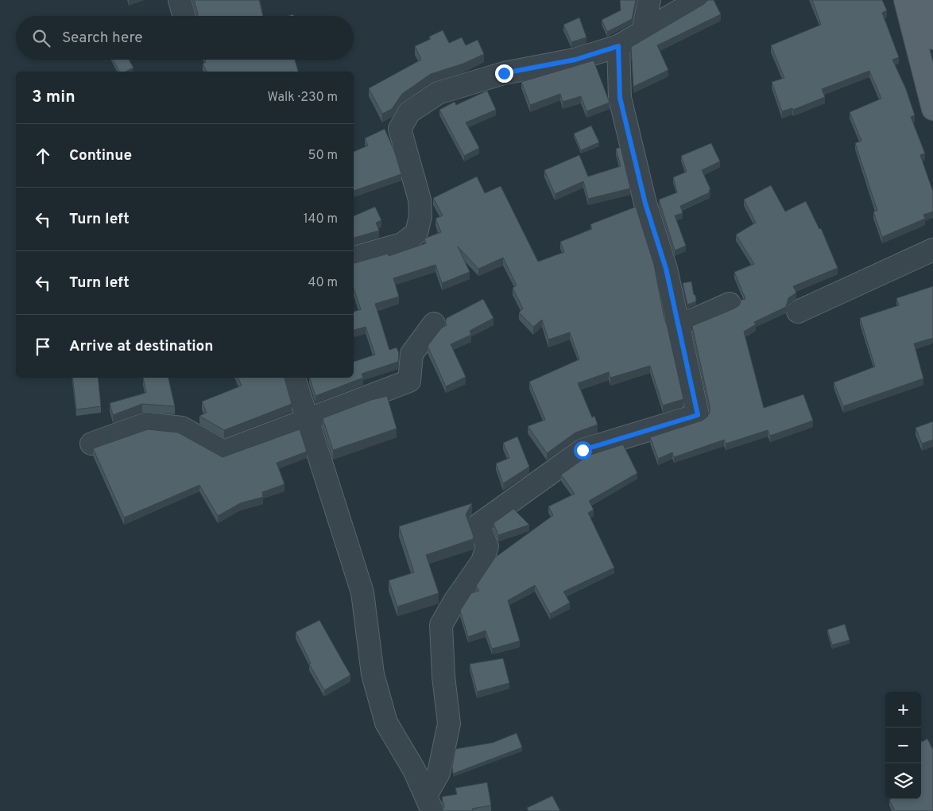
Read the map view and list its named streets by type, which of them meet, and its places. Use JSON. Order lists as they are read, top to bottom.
{
  "page": {
    "search": "Search here",
    "heading": ["3 min", "Walk · 230 m"],
    "list": [
      ["Continue", "50 m"],
      ["Turn left", "140 m"],
      ["Turn left", "40 m"],
      "Arrive at destination"
    ],
    "map_buttons": ["+", "−"]
  }
}
